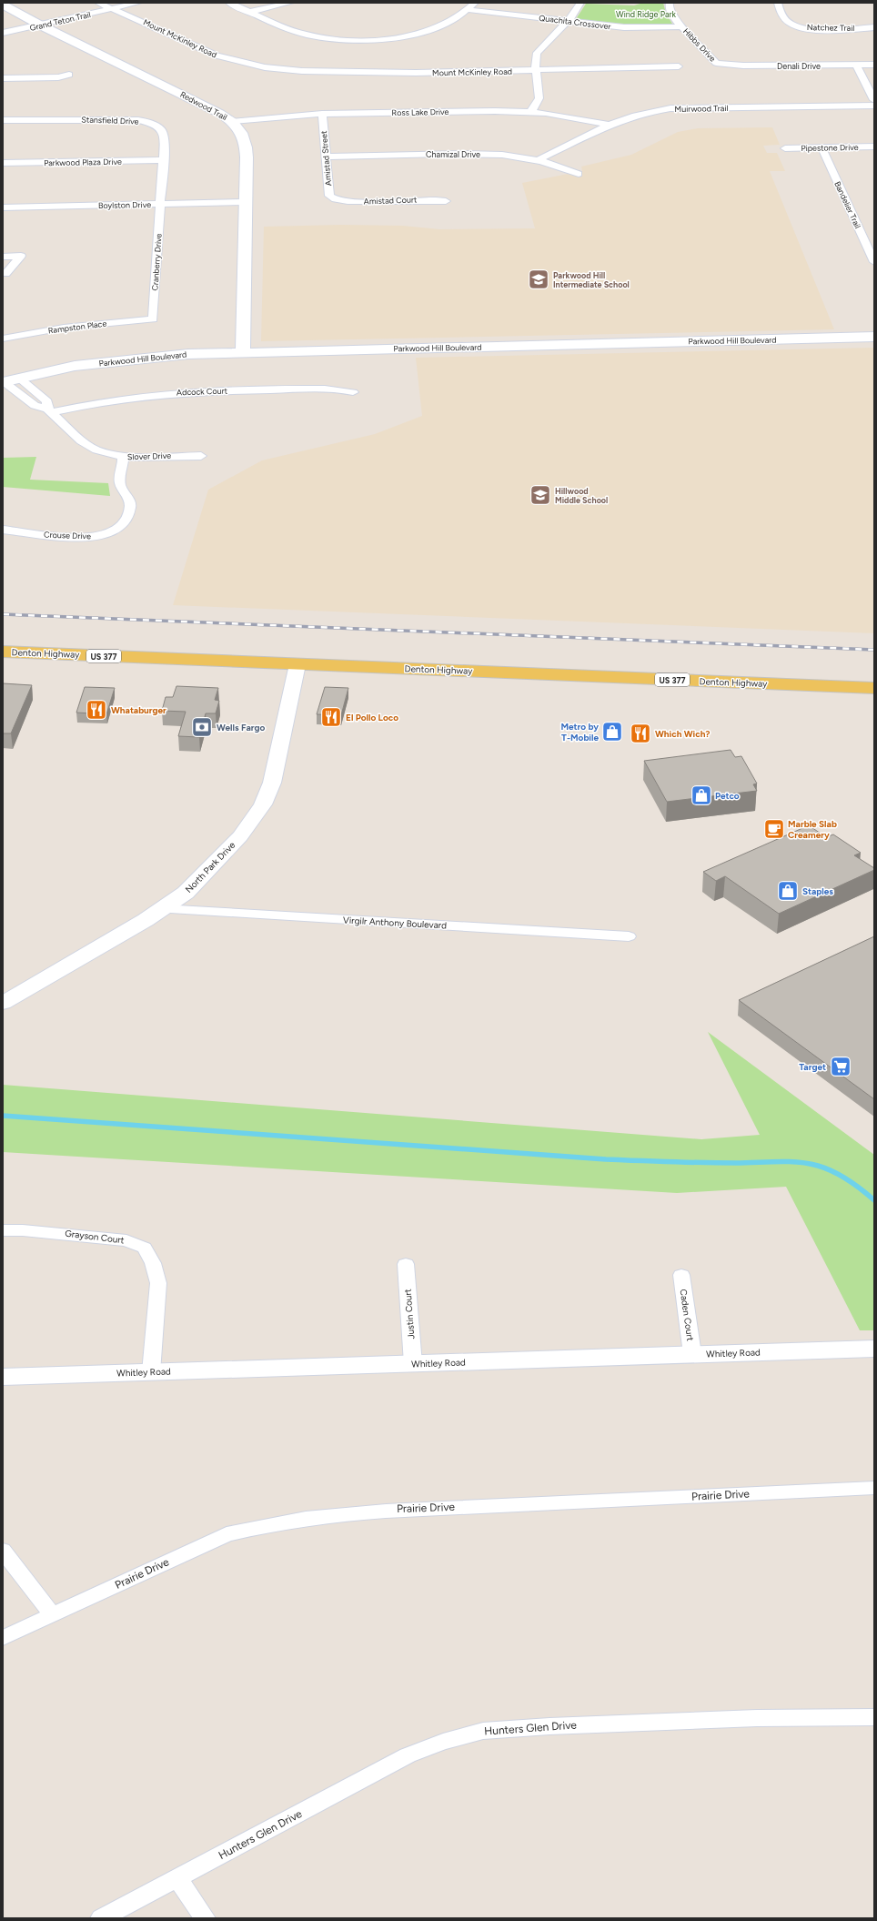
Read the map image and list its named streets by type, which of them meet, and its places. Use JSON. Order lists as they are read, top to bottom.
{
  "streets": {
    "main road": ["Denton Highway", "US 377"],
    "street": [
      "Grand Teton Trail",
      "Quachita Crossover",
      "Natchez Trail",
      "Mount McKinley Road",
      "Hibbs Drive",
      "Denali Drive",
      "Redwood Trail",
      "Muirwood Trail",
      "Ross Lake Drive",
      "Stansfield Drive",
      "Pipestone Drive",
      "Chamizal Drive",
      "Amistad Street",
      "Parkwood Plaza Drive",
      "Amistad Court",
      "Boylston Drive",
      "Bandelier Trail",
      "Cranberry Drive",
      "Rampston Place",
      "Parkwood Hill Boulevard",
      "Adcock Court",
      "Slover Drive",
      "Crouse Drive",
      "North Park Drive",
      "Virgilr Anthony Boulevard",
      "Grayson Court",
      "Justin Court",
      "Caden Court",
      "Whitley Road",
      "Prairie Drive",
      "Hunters Glen Drive"
    ]
  },
  "crossings": [
    ["Grand Teton Trail", "Mount McKinley Road"],
    ["Grand Teton Trail", "Redwood Trail"],
    ["Quachita Crossover", "Hibbs Drive"],
    ["Hibbs Drive", "Denali Drive"],
    ["Redwood Trail", "Ross Lake Drive"],
    ["Redwood Trail", "Boylston Drive"],
    ["Redwood Trail", "Parkwood Hill Boulevard"],
    ["Muirwood Trail", "Ross Lake Drive"],
    ["Muirwood Trail", "Chamizal Drive"],
    ["Ross Lake Drive", "Amistad Street"],
    ["Stansfield Drive", "Parkwood Plaza Drive"],
    ["Stansfield Drive", "Boylston Drive"],
    ["Stansfield Drive", "Cranberry Drive"],
    ["Pipestone Drive", "Bandelier Trail"],
    ["Chamizal Drive", "Amistad Street"],
    ["Amistad Street", "Amistad Court"],
    ["Boylston Drive", "Cranberry Drive"],
    ["Cranberry Drive", "Rampston Place"],
    ["Parkwood Hill Boulevard", "Slover Drive"],
    ["Adcock Court", "Slover Drive"],
    ["Slover Drive", "Crouse Drive"],
    ["Denton Highway", "North Park Drive"],
    ["North Park Drive", "Virgilr Anthony Boulevard"],
    ["Grayson Court", "Whitley Road"],
    ["Justin Court", "Whitley Road"],
    ["Caden Court", "Whitley Road"]
  ],
  "parks": ["Wind Ridge Park"],
  "places": {
    "school or university": ["Parkwood Hill Intermediate School", "Hillwood Middle School"],
    "restaurant": ["Whataburger", "El Pollo Loco", "Which Wich?"],
    "bank": ["Wells Fargo"],
    "shop": ["Metro by T-Mobile", "Petco", "Staples"],
    "cafe": ["Marble Slab Creamery"],
    "supermarket": ["Target"]
  }
}
